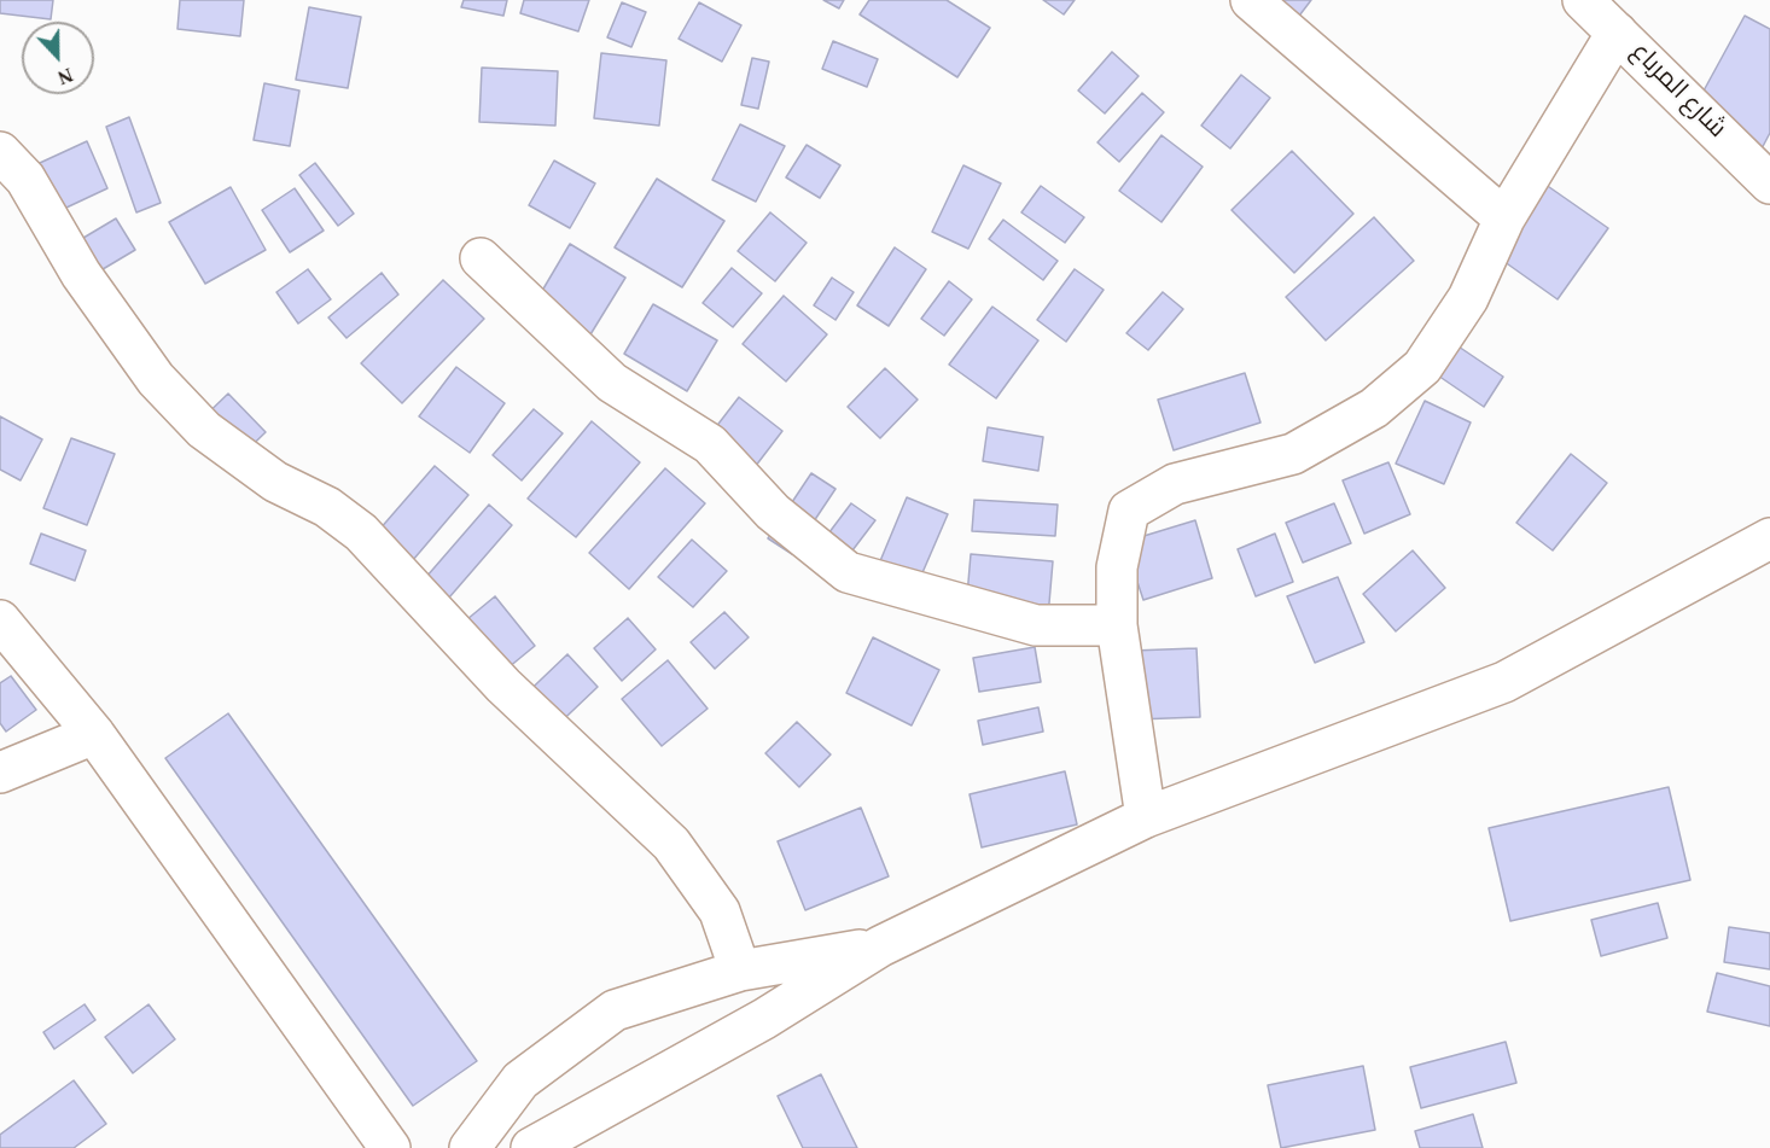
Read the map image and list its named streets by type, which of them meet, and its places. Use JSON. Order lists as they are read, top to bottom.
{
  "streets": {
    "street": ["شارع المرباع"]
  },
  "north": "bottom"
}
